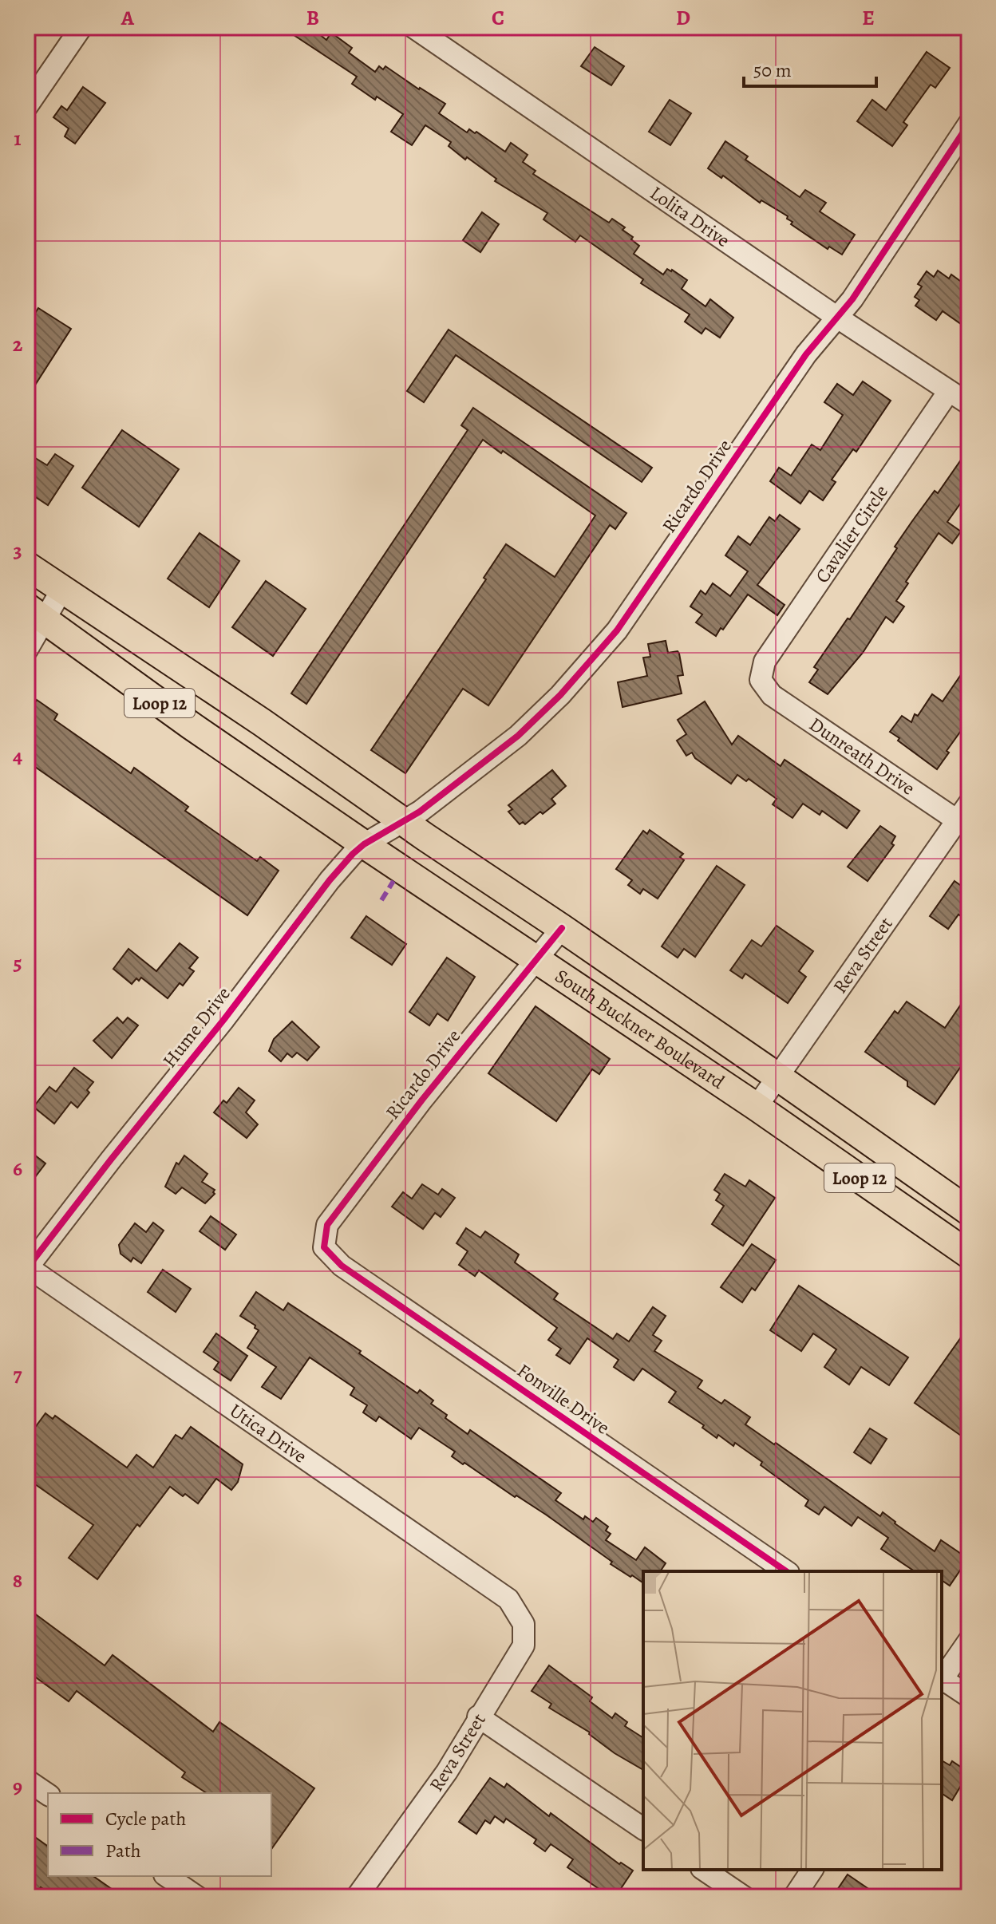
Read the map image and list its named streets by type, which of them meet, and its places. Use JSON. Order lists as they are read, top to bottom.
{
  "streets": {
    "main road": ["Loop 12", "South Buckner Boulevard"],
    "street": [
      "Lolita Drive",
      "Ricardo Drive",
      "Cavalier Circle",
      "Dunreath Drive",
      "Reva Street",
      "Hume Drive",
      "Fonville Drive",
      "Utica Drive"
    ]
  },
  "crossings": [
    ["Lolita Drive", "Ricardo Drive"],
    ["Lolita Drive", "Cavalier Circle"],
    ["Ricardo Drive", "Hume Drive"],
    ["Ricardo Drive", "South Buckner Boulevard"],
    ["Ricardo Drive", "Fonville Drive"],
    ["Cavalier Circle", "Dunreath Drive"],
    ["Dunreath Drive", "Reva Street"],
    ["Reva Street", "South Buckner Boulevard"],
    ["Reva Street", "Utica Drive"],
    ["Hume Drive", "South Buckner Boulevard"],
    ["Hume Drive", "Utica Drive"]
  ],
  "legend": ["Cycle path", "Path"],
  "scale_bar": "50 m",
  "grid": {
    "columns": [
      "A",
      "B",
      "C",
      "D",
      "E"
    ],
    "rows": [
      "1",
      "2",
      "3",
      "4",
      "5",
      "6",
      "7",
      "8",
      "9"
    ]
  }
}
